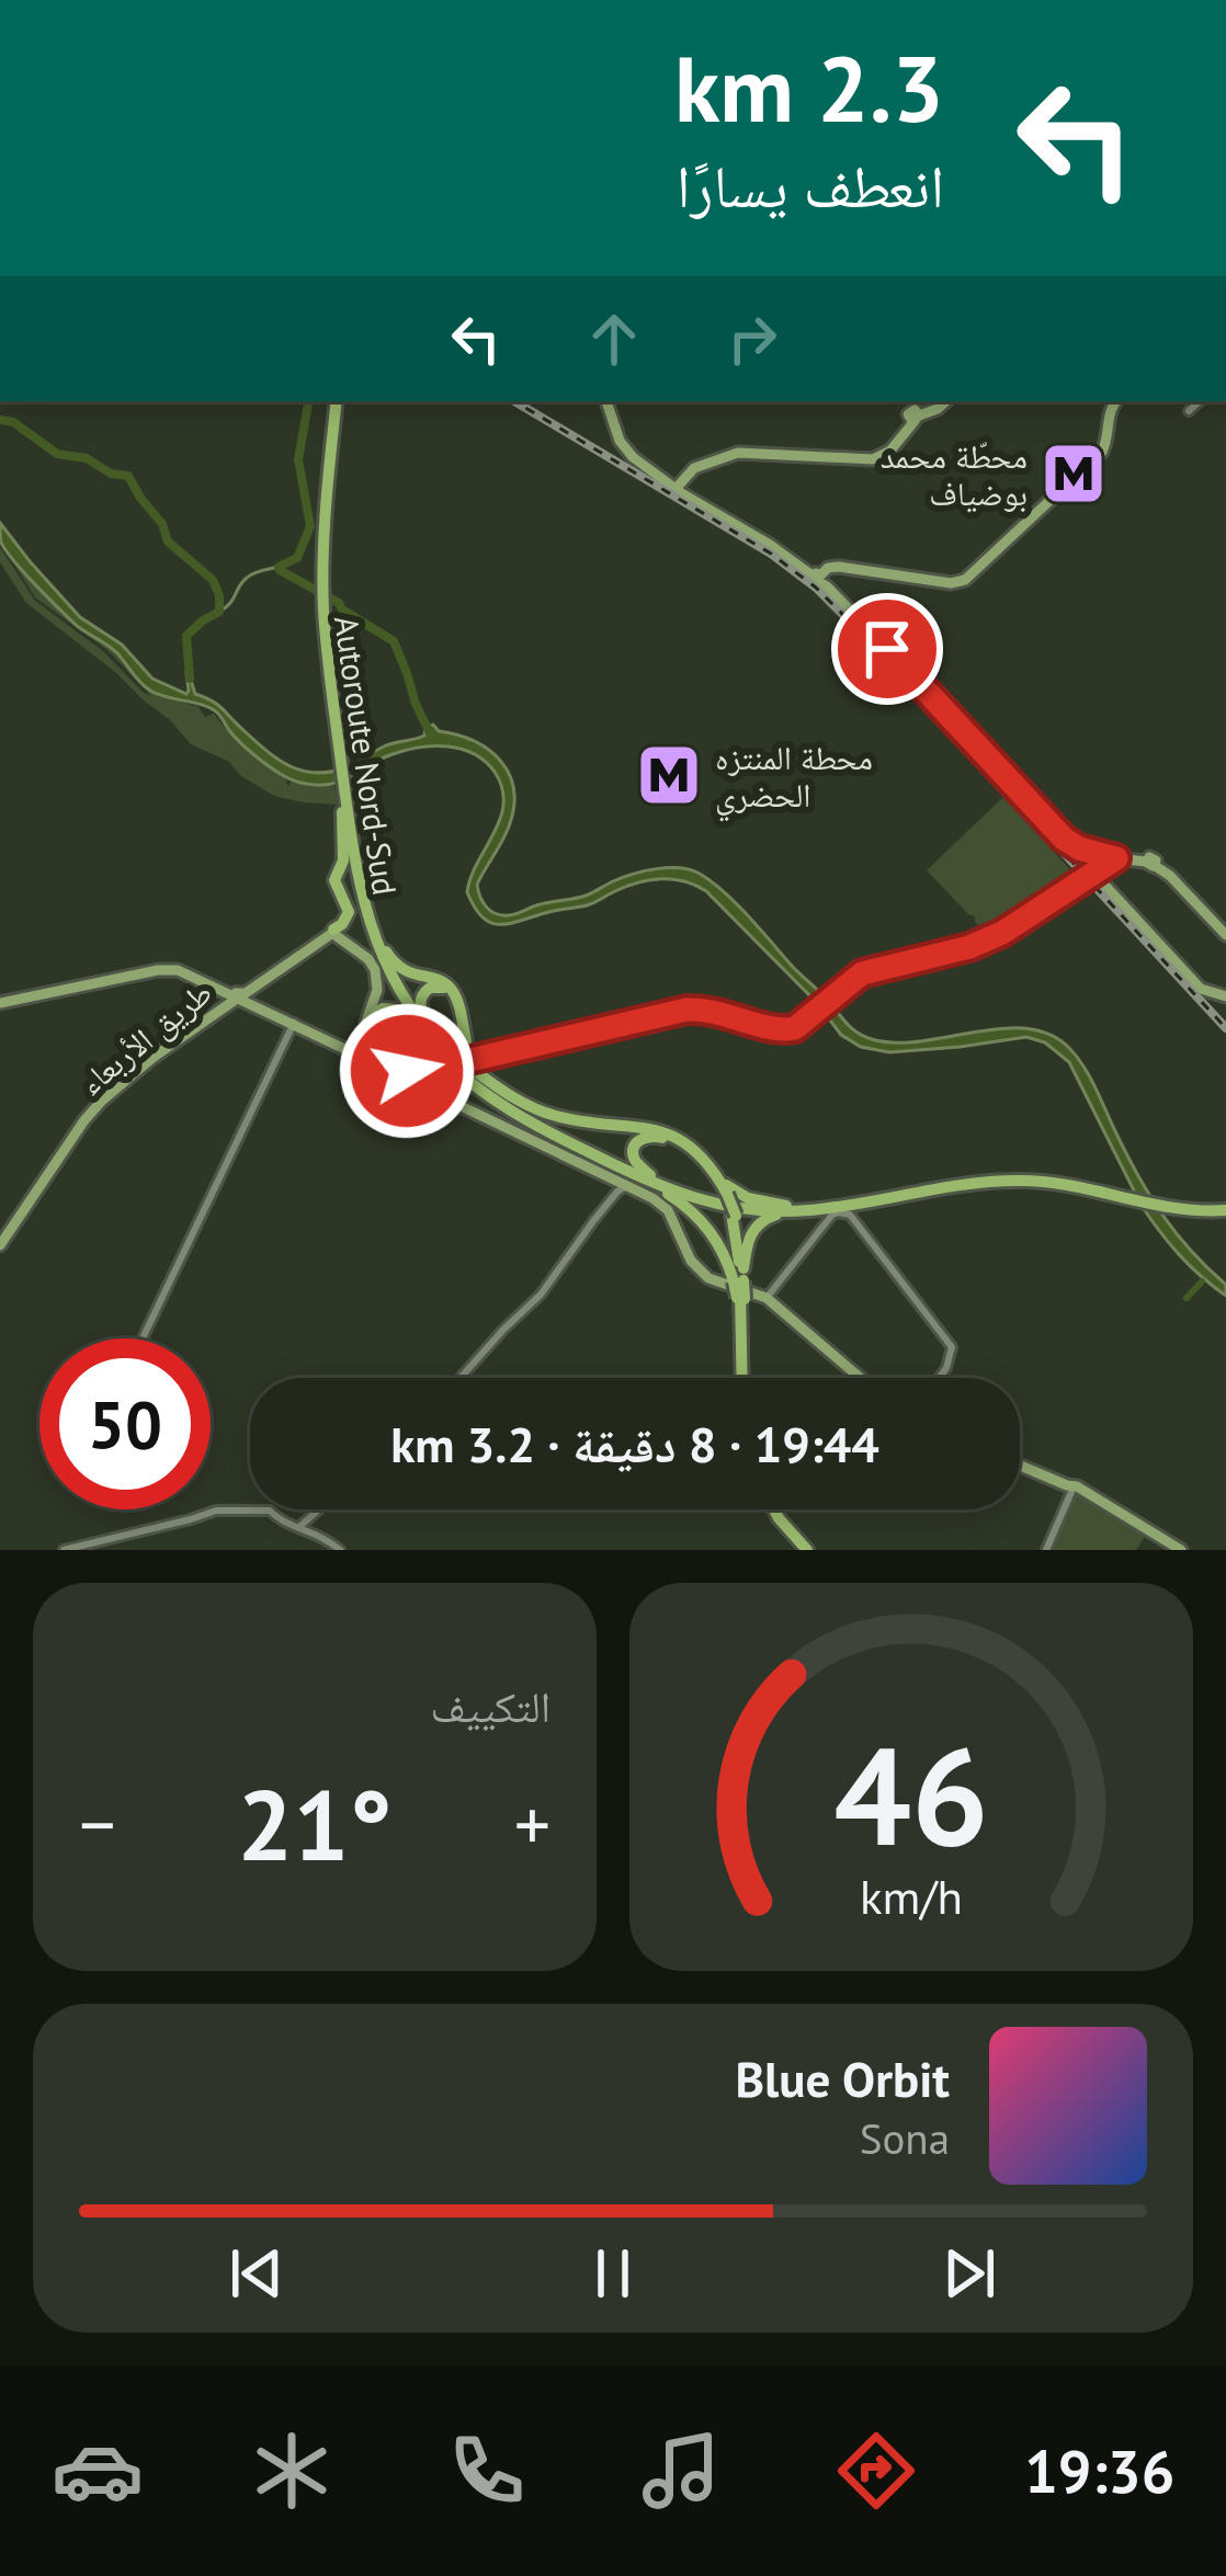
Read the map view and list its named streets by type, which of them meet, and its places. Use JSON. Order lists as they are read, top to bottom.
{
  "streets": {
    "highway": ["Autoroute Nord-Sud"],
    "main road": ["طريق الأربعاء"]
  },
  "places": {
    "metro station": ["محطّة محمد بوضياف", "محطة المنتزه الحضري"]
  },
  "page": {
    "turn": ["2.3 km", "انعطف يسارًا"],
    "limit": "50",
    "trip": "19:44 · 8 دقيقة · 3.2 km",
    "tile": "التكييف",
    "heat": ["−", "21°", "+"],
    "song": ["Blue Orbit", "Sona"],
    "tabs": "19:36",
    "gauge": ["46", "km/h"]
  }
}
